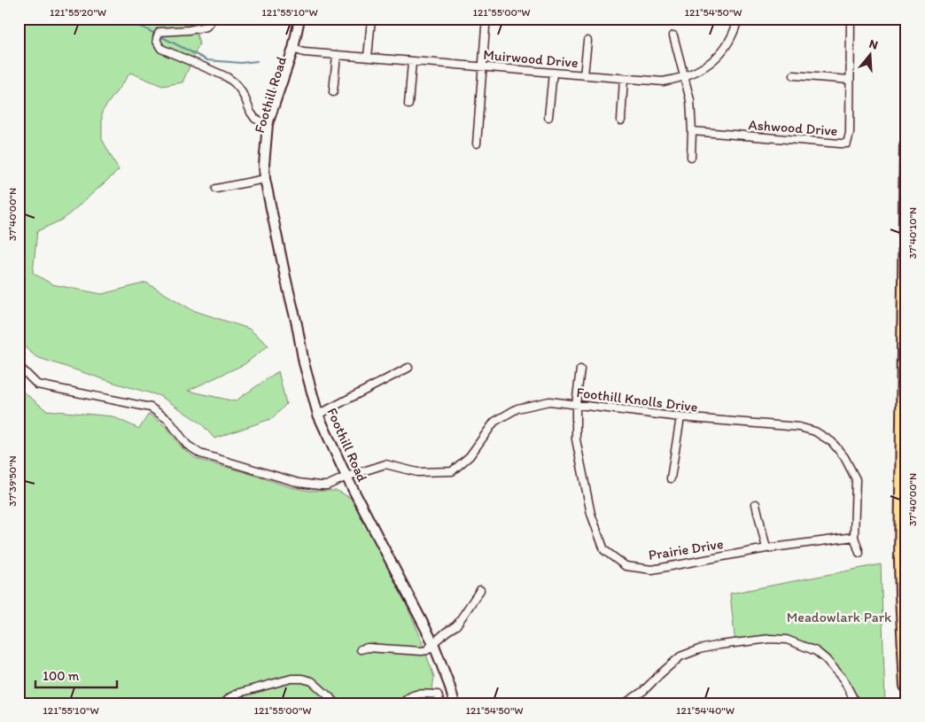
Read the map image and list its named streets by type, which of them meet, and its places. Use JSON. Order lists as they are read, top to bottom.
{
  "streets": {
    "main road": ["Foothill Road"],
    "street": [
      "Muirwood Drive",
      "Ashwood Drive",
      "Foothill Knolls Drive",
      "Prairie Drive"
    ]
  },
  "crossings": [
    ["Muirwood Drive", "Foothill Road"],
    ["Foothill Road", "Foothill Knolls Drive"],
    ["Foothill Knolls Drive", "Prairie Drive"]
  ],
  "parks": ["Meadowlark Park"],
  "scale_bar": "100 m",
  "north": "top",
  "coordinates": [
    "121°55'20\"W",
    "121°55'10\"W",
    "121°55'00\"W",
    "121°54'50\"W",
    "37°40'00\"N",
    "37°40'10\"N",
    "37°39'50\"N",
    "121°54'40\"W"
  ]
}
